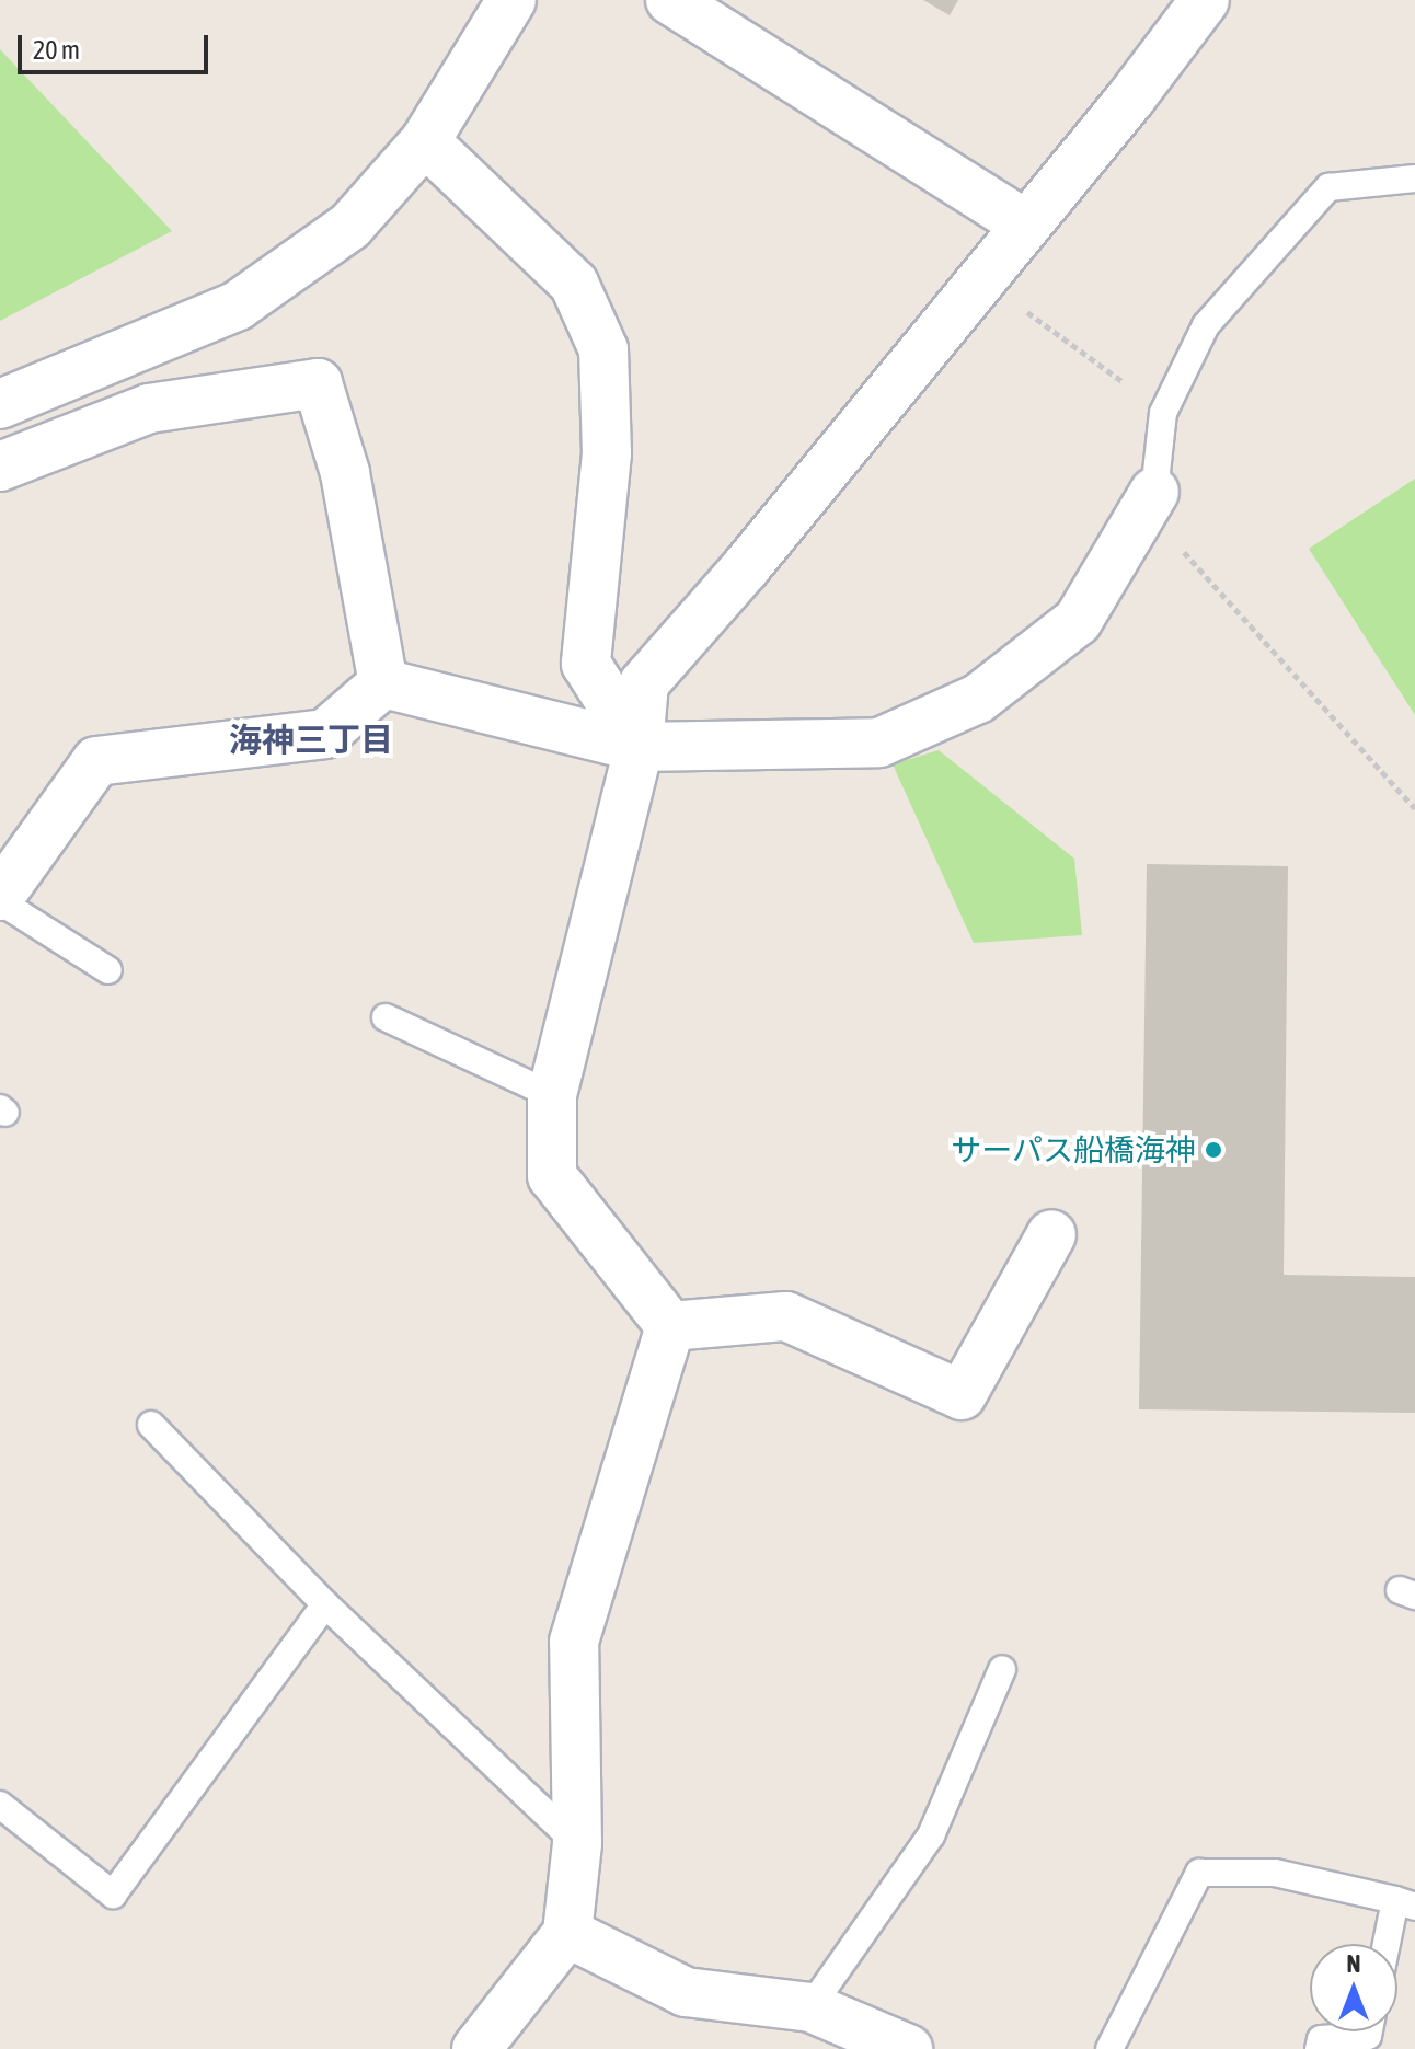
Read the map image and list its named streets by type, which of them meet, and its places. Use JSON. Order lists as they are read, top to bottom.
{
  "districts": ["海神三丁目"],
  "places": ["サーパス船橋海神"],
  "scale_bar": "20 m",
  "north": "top"
}
